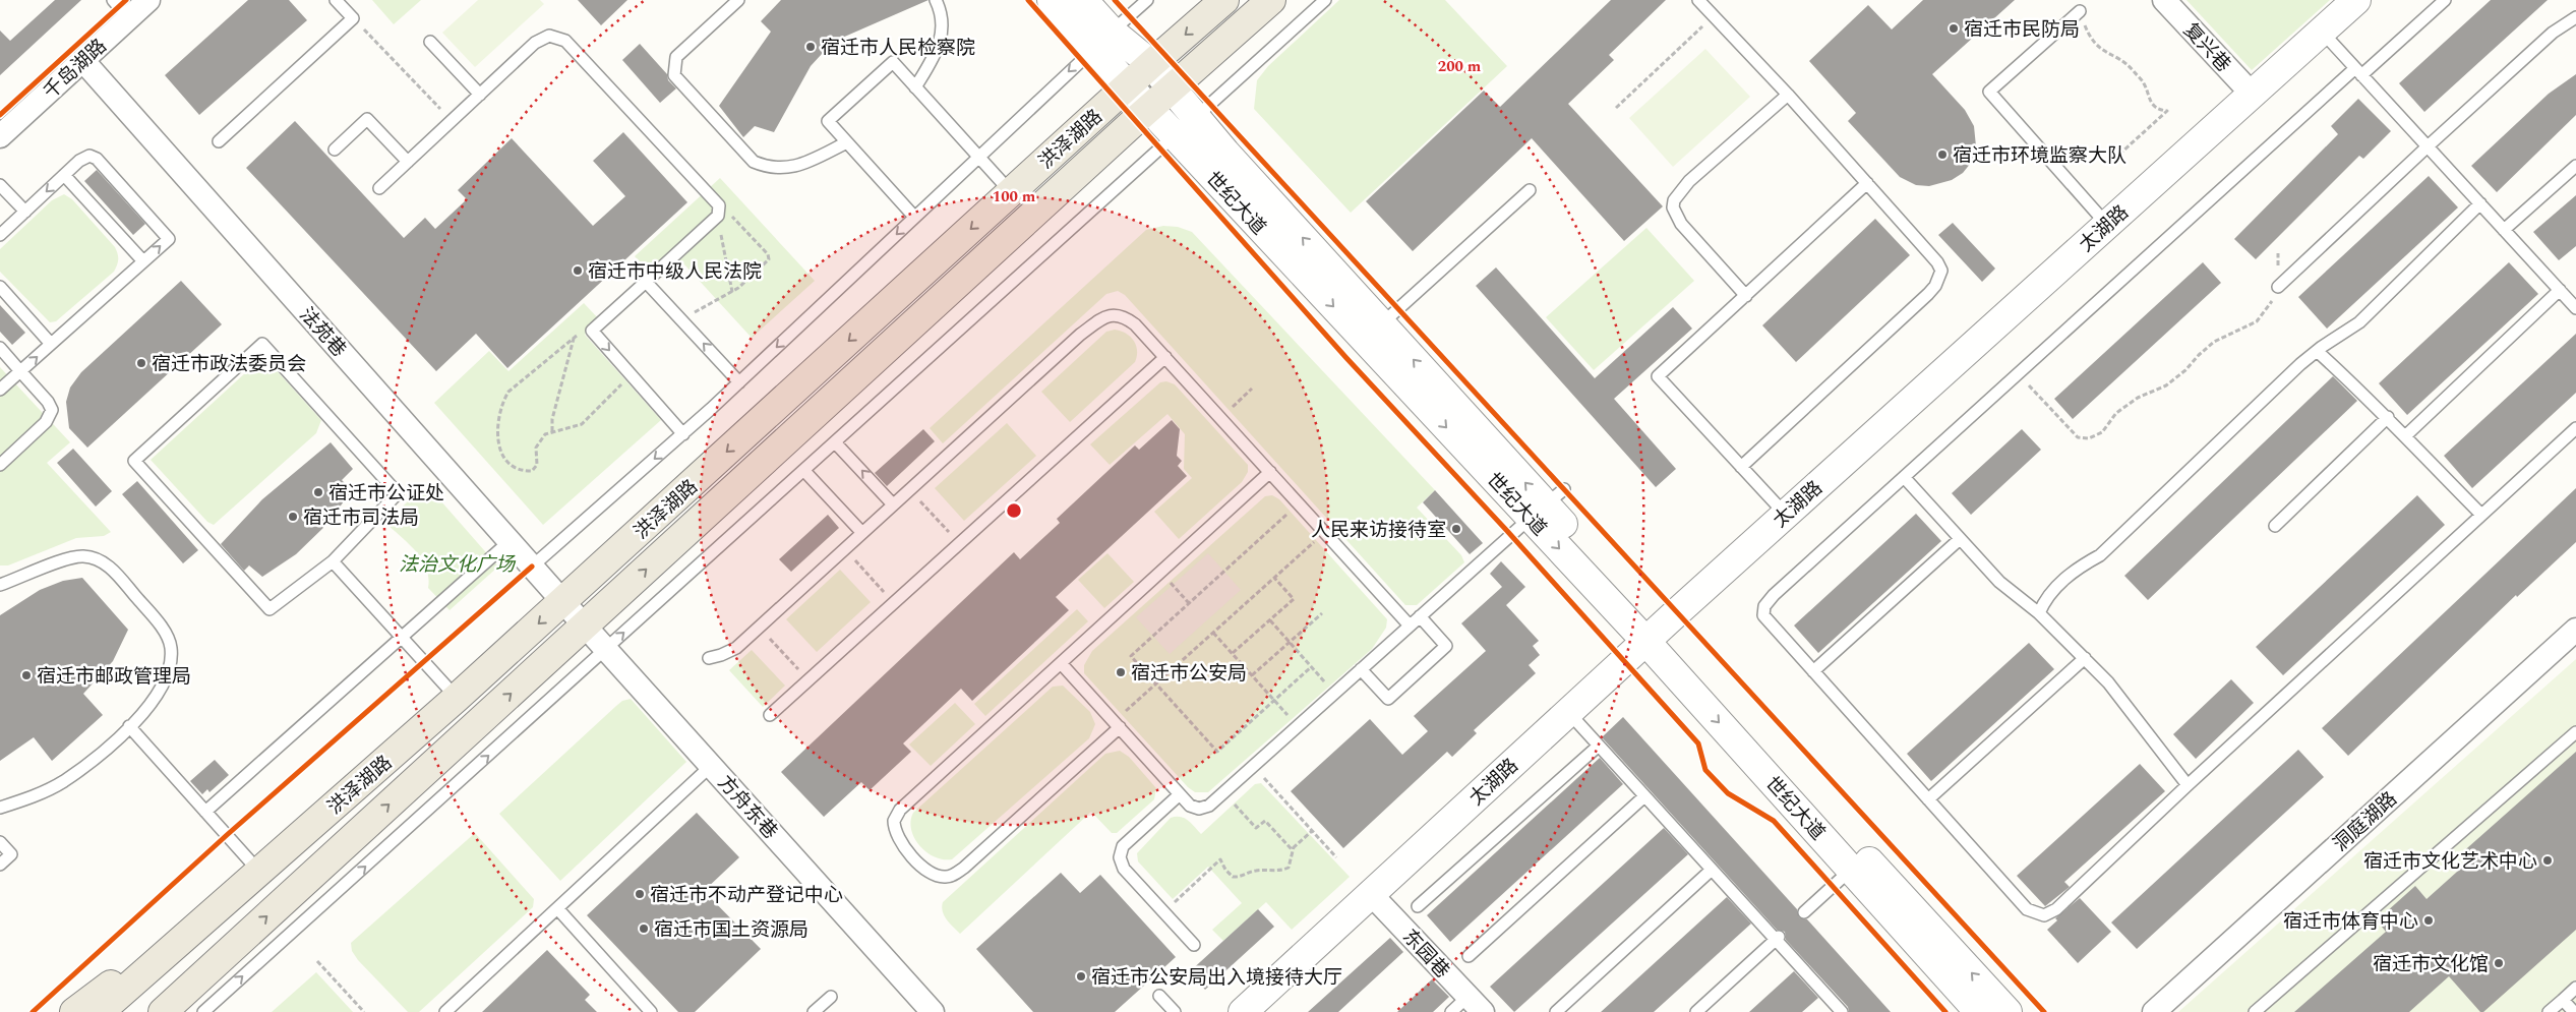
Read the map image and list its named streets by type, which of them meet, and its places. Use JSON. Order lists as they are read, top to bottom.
{
  "streets": {
    "main road": ["洪泽湖路"],
    "street": [
      "复兴巷",
      "千岛湖路",
      "世纪大道",
      "太湖路",
      "法苑巷",
      "方舟东巷",
      "洞庭湖路",
      "东园巷"
    ]
  },
  "crossings": [
    ["复兴巷", "太湖路"],
    ["千岛湖路", "法苑巷"],
    ["洪泽湖路", "世纪大道"],
    ["洪泽湖路", "法苑巷"],
    ["洪泽湖路", "方舟东巷"],
    ["世纪大道", "太湖路"],
    ["太湖路", "东园巷"],
    ["法苑巷", "方舟东巷"]
  ],
  "parks": ["法治文化广场"],
  "places": [
    "宿迁市民防局",
    "宿迁市人民检察院",
    "宿迁市环境监察大队",
    "宿迁市中级人民法院",
    "宿迁市政法委员会",
    "宿迁市公证处",
    "宿迁市司法局",
    "人民来访接待室",
    "宿迁市公安局",
    "宿迁市邮政管理局",
    "宿迁市文化艺术中心",
    "宿迁市不动产登记中心",
    "宿迁市体育中心",
    "宿迁市国土资源局",
    "宿迁市文化馆",
    "宿迁市公安局出入境接待大厅"
  ],
  "rings": ["200 m", "100 m"]
}
